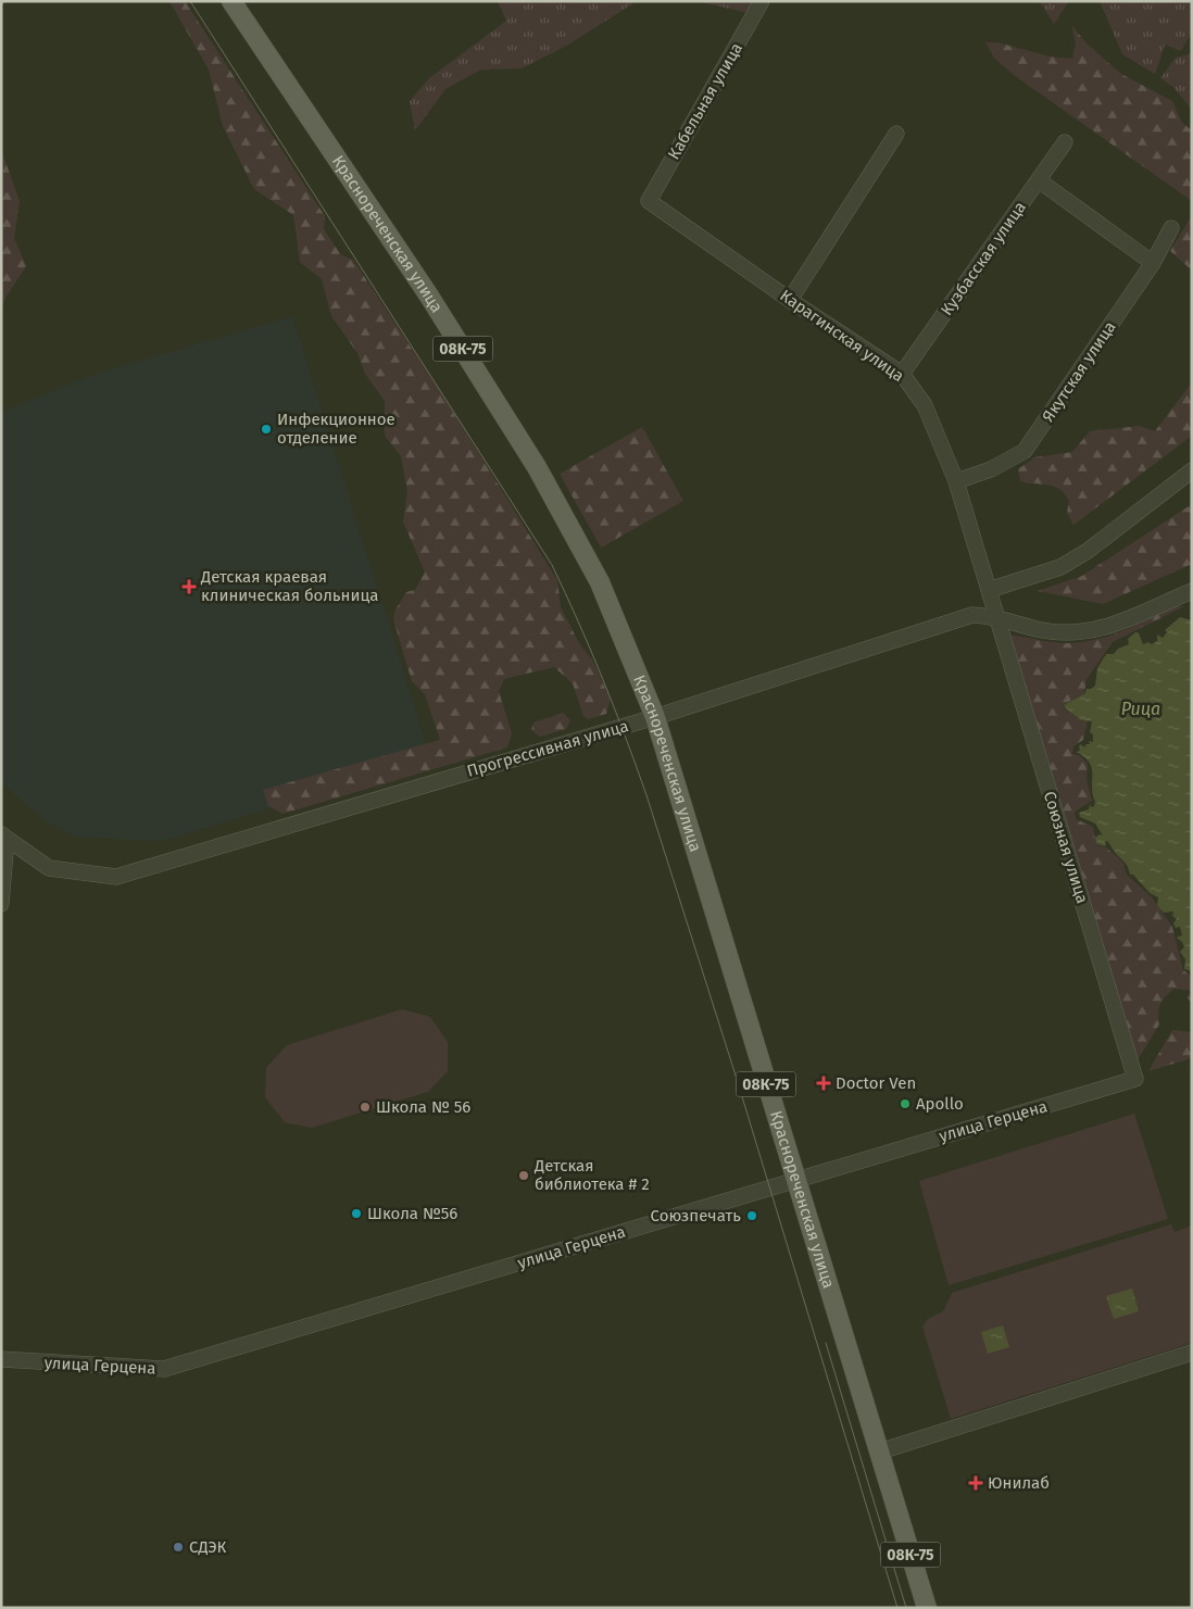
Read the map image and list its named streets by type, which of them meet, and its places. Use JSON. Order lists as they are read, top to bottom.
{
  "streets": {
    "main road": ["Краснореченская улица", "08К-75"],
    "street": [
      "Кабельная улица",
      "Кузбасская улица",
      "Карагинская улица",
      "Якутская улица",
      "Прогрессивная улица",
      "Союзная улица",
      "улица Герцена"
    ]
  },
  "crossings": [
    ["Кабельная улица", "Карагинская улица"],
    ["Краснореченская улица", "Прогрессивная улица"],
    ["Краснореченская улица", "улица Герцена"],
    ["Кузбасская улица", "Карагинская улица"],
    ["Карагинская улица", "Якутская улица"],
    ["Карагинская улица", "Прогрессивная улица"],
    ["Карагинская улица", "Союзная улица"],
    ["Прогрессивная улица", "Союзная улица"],
    ["Союзная улица", "улица Герцена"]
  ],
  "water": ["Рица"],
  "places": {
    "other": [
      "Инфекционное отделение",
      "Apollo",
      "Школа № 56",
      "Детская библиотека # 2",
      "Школа №56",
      "Союзпечать",
      "СДЭК"
    ],
    "health": ["Детская краевая клиническая больница", "Doctor Ven", "Юнилаб"]
  }
}
